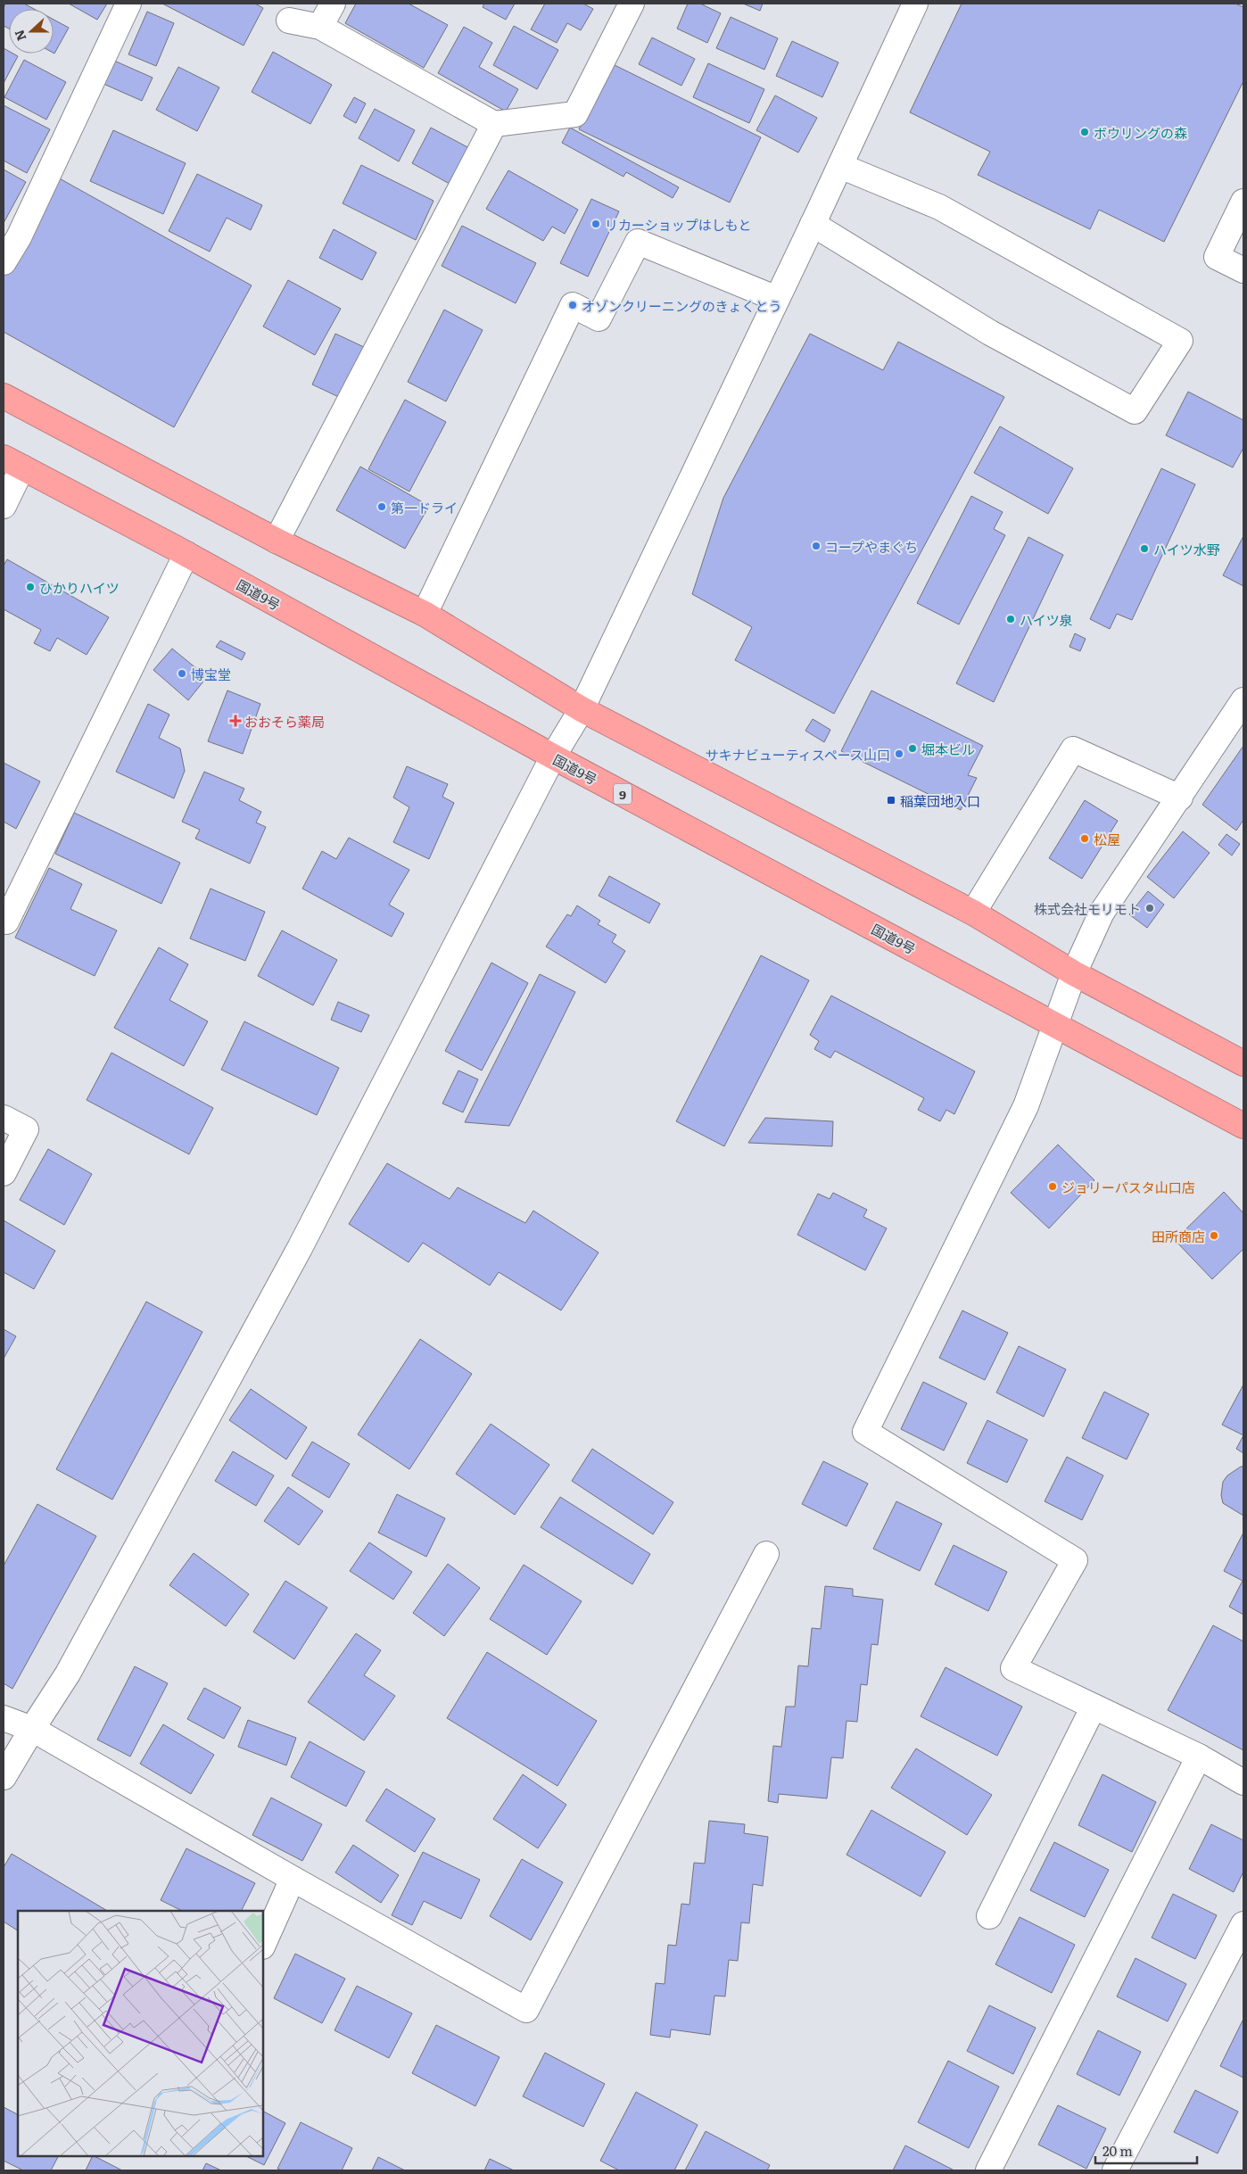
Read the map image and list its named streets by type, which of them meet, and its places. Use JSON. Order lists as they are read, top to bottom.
{
  "streets": {
    "highway": ["国道9号", "9"]
  },
  "places": {
    "other": [
      "ボウリングの森",
      "リカーショップはしもと",
      "オゾンクリーニングのきょくとう",
      "第一ドライ",
      "コープやまぐち",
      "ハイツ水野",
      "ひかりハイツ",
      "ハイツ泉",
      "博宝堂",
      "堀本ビル",
      "サキナビューティスペース山口",
      "松屋",
      "株式会社モリモト",
      "ジョリーパスタ山口店",
      "田所商店"
    ],
    "health": ["おおそら薬局"],
    "transit": ["稲葉団地入口"]
  },
  "scale_bar": "20 m",
  "north": "left"
}
